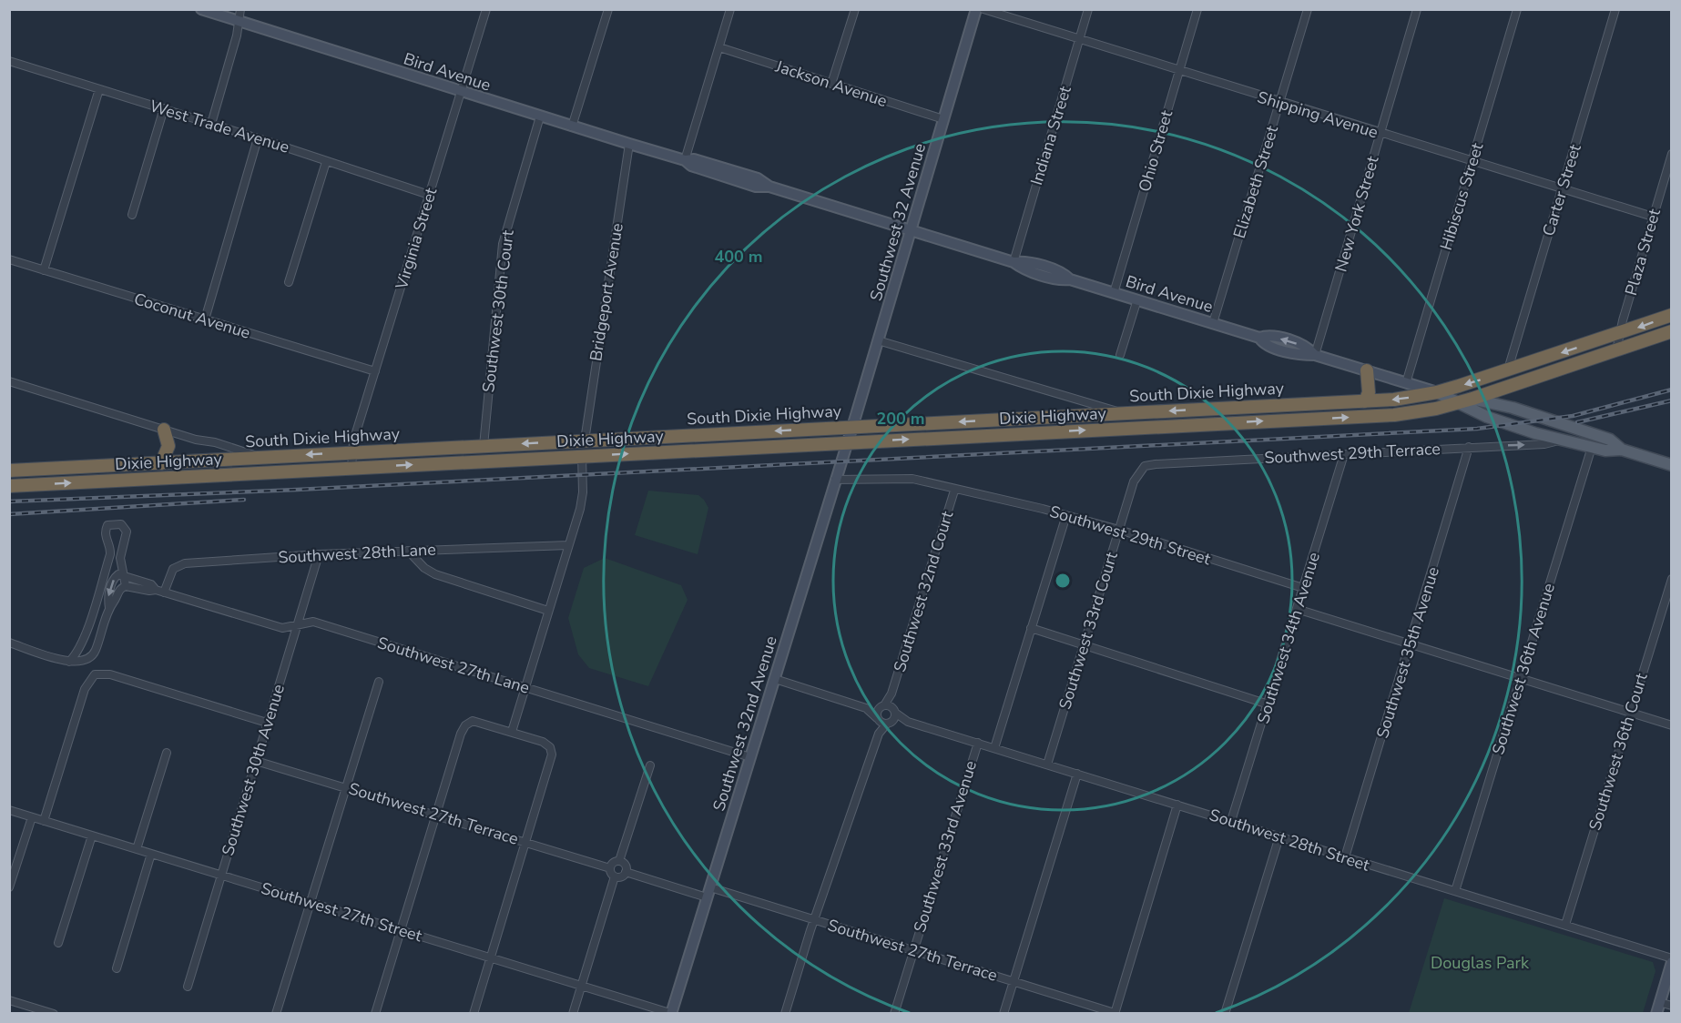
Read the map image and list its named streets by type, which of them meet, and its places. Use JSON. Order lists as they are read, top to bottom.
{
  "streets": {
    "highway": ["South Dixie Highway", "Dixie Highway"],
    "street": [
      "Bird Avenue",
      "Jackson Avenue",
      "Shipping Avenue",
      "West Trade Avenue",
      "Indiana Street",
      "Ohio Street",
      "Elizabeth Street",
      "Carter Street",
      "Hibiscus Street",
      "New York Street",
      "Southwest 32 Avenue",
      "Virginia Street",
      "Plaza Street",
      "Bridgeport Avenue",
      "Southwest 30th Court",
      "Coconut Avenue",
      "Southwest 29th Terrace",
      "Southwest 29th Street",
      "Southwest 28th Lane",
      "Southwest 32nd Court",
      "Southwest 33rd Court",
      "Southwest 34th Avenue",
      "Southwest 35th Avenue",
      "Southwest 27th Lane",
      "Southwest 36th Avenue",
      "Southwest 32nd Avenue",
      "Southwest 36th Court",
      "Southwest 30th Avenue",
      "Southwest 27th Terrace",
      "Southwest 28th Street",
      "Southwest 33rd Avenue",
      "Southwest 27th Street"
    ]
  },
  "crossings": [
    ["Bird Avenue", "Indiana Street"],
    ["Bird Avenue", "Ohio Street"],
    ["Bird Avenue", "Elizabeth Street"],
    ["Bird Avenue", "Hibiscus Street"],
    ["Bird Avenue", "New York Street"],
    ["Bird Avenue", "Southwest 32 Avenue"],
    ["Bird Avenue", "Virginia Street"],
    ["Bird Avenue", "Bridgeport Avenue"],
    ["Bird Avenue", "Southwest 30th Court"],
    ["Bird Avenue", "South Dixie Highway"],
    ["Jackson Avenue", "Southwest 32 Avenue"],
    ["Shipping Avenue", "Indiana Street"],
    ["Shipping Avenue", "Ohio Street"],
    ["Shipping Avenue", "Elizabeth Street"],
    ["Shipping Avenue", "Carter Street"],
    ["Shipping Avenue", "Hibiscus Street"],
    ["Shipping Avenue", "New York Street"],
    ["Shipping Avenue", "Plaza Street"],
    ["West Trade Avenue", "Virginia Street"],
    ["Carter Street", "South Dixie Highway"],
    ["Southwest 32 Avenue", "South Dixie Highway"],
    ["Southwest 32 Avenue", "Dixie Highway"],
    ["Southwest 32 Avenue", "Southwest 32nd Avenue"],
    ["Virginia Street", "Coconut Avenue"],
    ["Virginia Street", "South Dixie Highway"],
    ["Virginia Street", "Dixie Highway"],
    ["Plaza Street", "South Dixie Highway"],
    ["Bridgeport Avenue", "South Dixie Highway"],
    ["Southwest 30th Court", "South Dixie Highway"],
    ["Dixie Highway", "Southwest 32nd Avenue"],
    ["Southwest 29th Terrace", "Southwest 33rd Court"],
    ["Southwest 29th Terrace", "Southwest 34th Avenue"],
    ["Southwest 29th Terrace", "Southwest 35th Avenue"],
    ["Southwest 29th Street", "Southwest 32nd Court"],
    ["Southwest 29th Street", "Southwest 33rd Court"],
    ["Southwest 29th Street", "Southwest 34th Avenue"],
    ["Southwest 29th Street", "Southwest 33rd Avenue"],
    ["Southwest 28th Lane", "Southwest 27th Lane"],
    ["Southwest 28th Lane", "Southwest 30th Avenue"],
    ["Southwest 32nd Court", "Southwest 28th Street"],
    ["Southwest 33rd Court", "Southwest 28th Street"],
    ["Southwest 34th Avenue", "Southwest 28th Street"],
    ["Southwest 35th Avenue", "Southwest 28th Street"],
    ["Southwest 27th Lane", "Southwest 32nd Avenue"],
    ["Southwest 27th Lane", "Southwest 30th Avenue"],
    ["Southwest 36th Avenue", "Southwest 28th Street"],
    ["Southwest 32nd Avenue", "Southwest 27th Terrace"],
    ["Southwest 32nd Avenue", "Southwest 28th Street"],
    ["Southwest 32nd Avenue", "Southwest 27th Street"],
    ["Southwest 36th Court", "Southwest 28th Street"],
    ["Southwest 30th Avenue", "Southwest 27th Terrace"],
    ["Southwest 30th Avenue", "Southwest 27th Street"],
    ["Southwest 27th Terrace", "Southwest 33rd Avenue"],
    ["Southwest 28th Street", "Southwest 33rd Avenue"]
  ],
  "one_way": ["South Dixie Highway", "Dixie Highway"],
  "parks": ["Douglas Park"],
  "rings": ["400 m", "200 m"]
}
